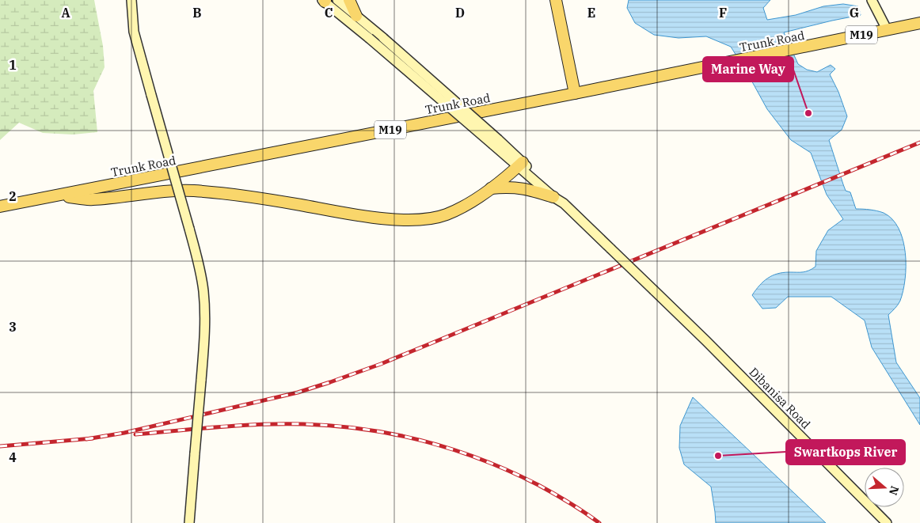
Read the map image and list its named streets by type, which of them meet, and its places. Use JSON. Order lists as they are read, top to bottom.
{
  "streets": {
    "main road": ["M19", "Trunk Road", "Dibanisa Road"]
  },
  "places": ["Marine Way", "Swartkops River"],
  "north": "right",
  "grid": {
    "columns": [
      "A",
      "B",
      "C",
      "D",
      "E",
      "F",
      "G"
    ],
    "rows": [
      "1",
      "2",
      "3",
      "4"
    ]
  }
}
